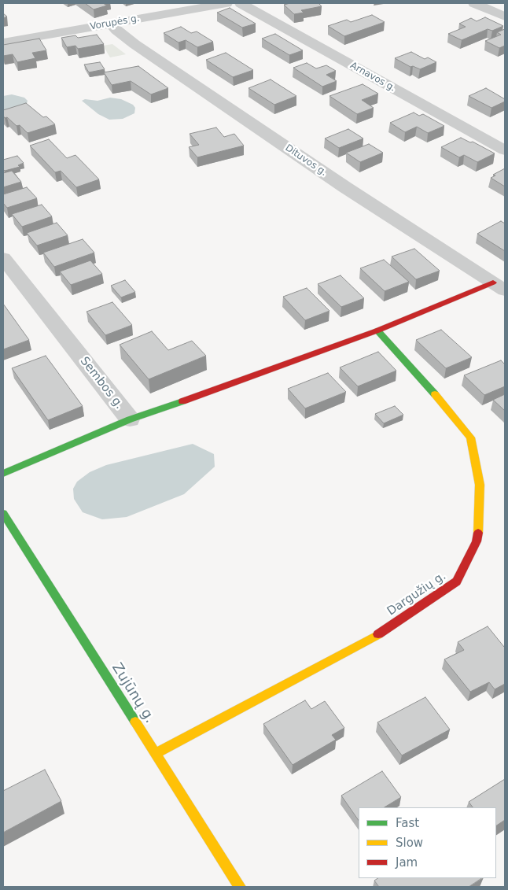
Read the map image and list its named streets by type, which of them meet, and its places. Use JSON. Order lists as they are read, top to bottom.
{
  "streets": {
    "street": [
      "Vorupės g.",
      "Arnavos g.",
      "Dituvos g.",
      "Sembos g.",
      "Dargužių g.",
      "Zujūnų g."
    ]
  },
  "crossings": [
    ["Vorupės g.", "Dituvos g."],
    ["Dargužių g.", "Zujūnų g."]
  ],
  "legend": ["Fast", "Slow", "Jam"]
}
